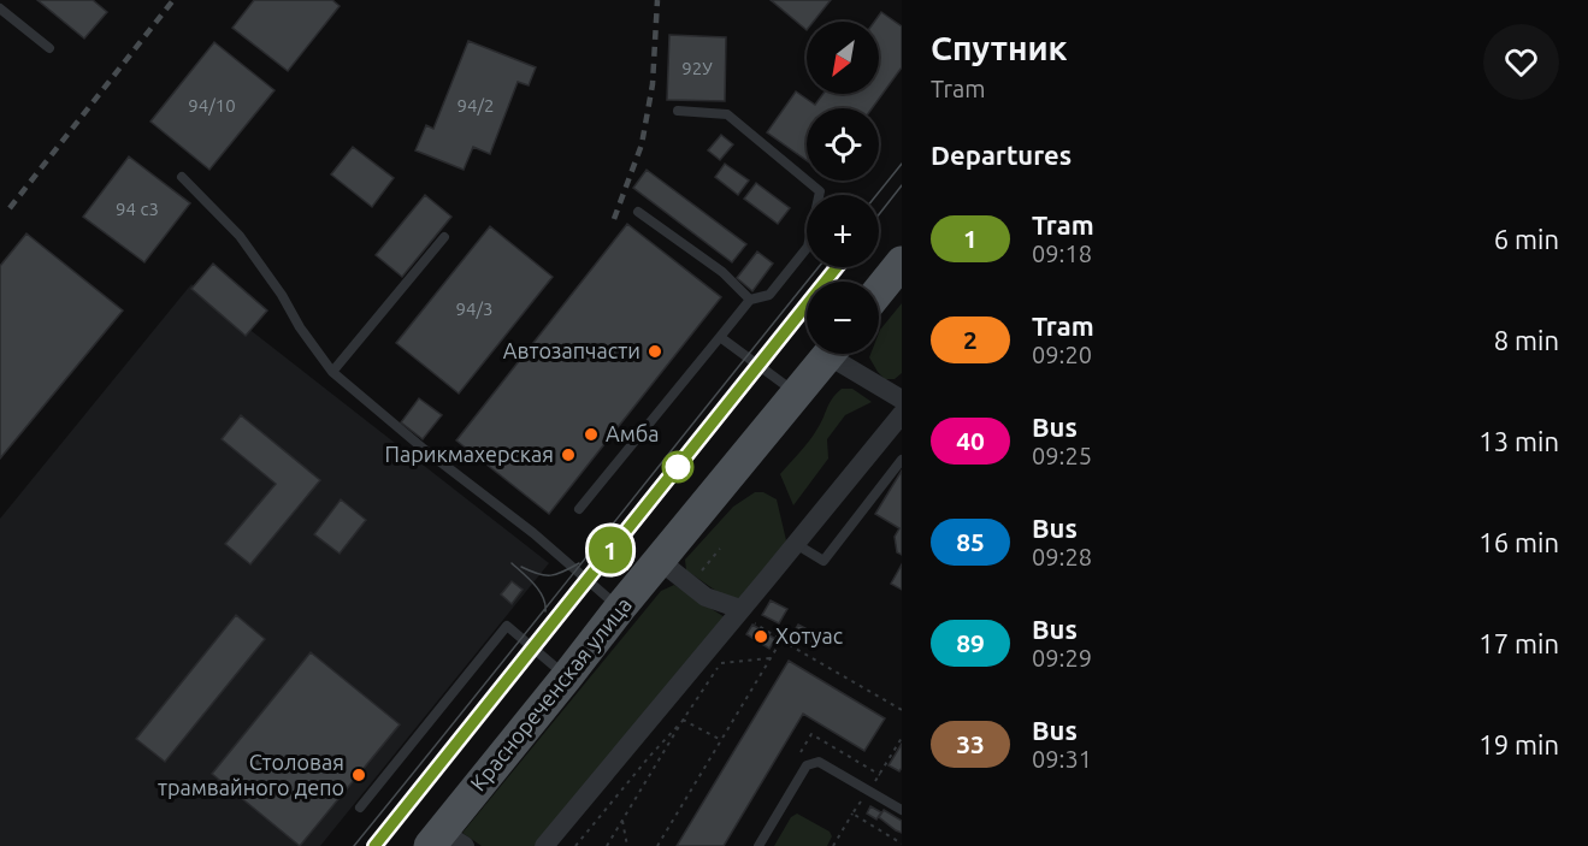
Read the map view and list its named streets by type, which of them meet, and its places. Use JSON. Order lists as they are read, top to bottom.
{
  "streets": {
    "main road": ["Краснореченская улица"]
  },
  "places": [
    "Автозапчасти",
    "Амба",
    "Парикмахерская",
    "Хотуас",
    "Столовая трамвайного депо"
  ],
  "lines": ["tram line 1"],
  "house_numbers": [
    "92У",
    "94/10",
    "94/2",
    "94 с3",
    "94/3"
  ],
  "north": "bottom left",
  "page": {
    "on_map": "1",
    "heading": [
      ["Спутник", "Tram"],
      "Departures"
    ],
    "map_buttons": ["+", "−"],
    "list": [
      {
        "mark": "1",
        "name": "Tram",
        "note": "09:18",
        "value": "6 min"
      },
      {
        "mark": "2",
        "name": "Tram",
        "note": "09:20",
        "value": "8 min"
      },
      {
        "mark": "40",
        "name": "Bus",
        "note": "09:25",
        "value": "13 min"
      },
      {
        "mark": "85",
        "name": "Bus",
        "note": "09:28",
        "value": "16 min"
      },
      {
        "mark": "89",
        "name": "Bus",
        "note": "09:29",
        "value": "17 min"
      },
      {
        "mark": "33",
        "name": "Bus",
        "note": "09:31",
        "value": "19 min"
      }
    ]
  }
}
